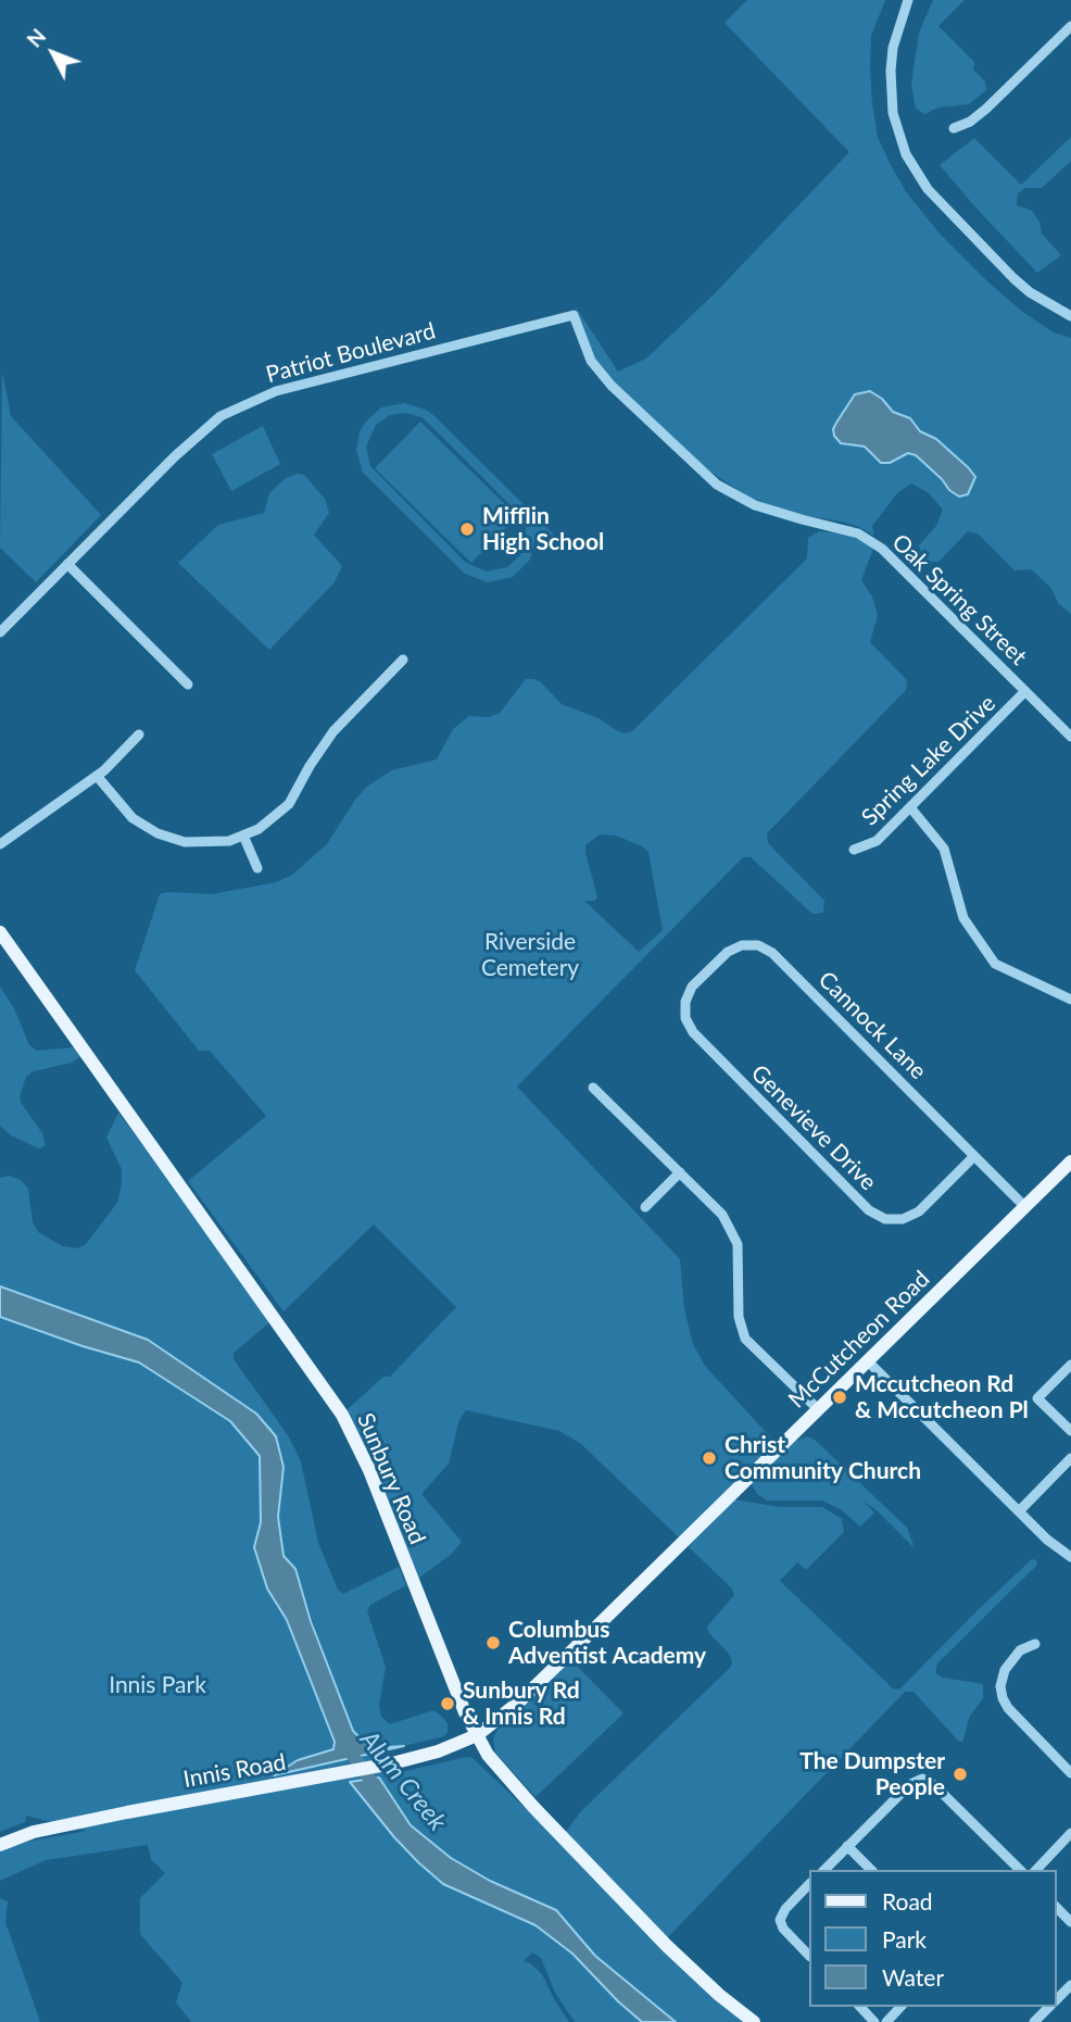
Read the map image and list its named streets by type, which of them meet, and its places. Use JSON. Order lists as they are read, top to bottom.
{
  "streets": {
    "main road": ["McCutcheon Road", "Sunbury Road", "Innis Road"],
    "street": [
      "Patriot Boulevard",
      "Oak Spring Street",
      "Spring Lake Drive",
      "Cannock Lane",
      "Genevieve Drive"
    ]
  },
  "crossings": [
    ["Patriot Boulevard", "Oak Spring Street"],
    ["Oak Spring Street", "Spring Lake Drive"],
    ["Cannock Lane", "Genevieve Drive"],
    ["Cannock Lane", "McCutcheon Road"],
    ["McCutcheon Road", "Sunbury Road"],
    ["McCutcheon Road", "Innis Road"],
    ["Sunbury Road", "Innis Road"]
  ],
  "water": ["Alum Creek"],
  "parks": ["Riverside Cemetery", "Innis Park"],
  "places": [
    "Mifflin High School",
    "Mccutcheon Rd & Mccutcheon Pl",
    "Christ Community Church",
    "Columbus Adventist Academy",
    "Sunbury Rd & Innis Rd",
    "The Dumpster People"
  ],
  "legend": ["Road", "Park", "Water"],
  "north": "top left"
}
